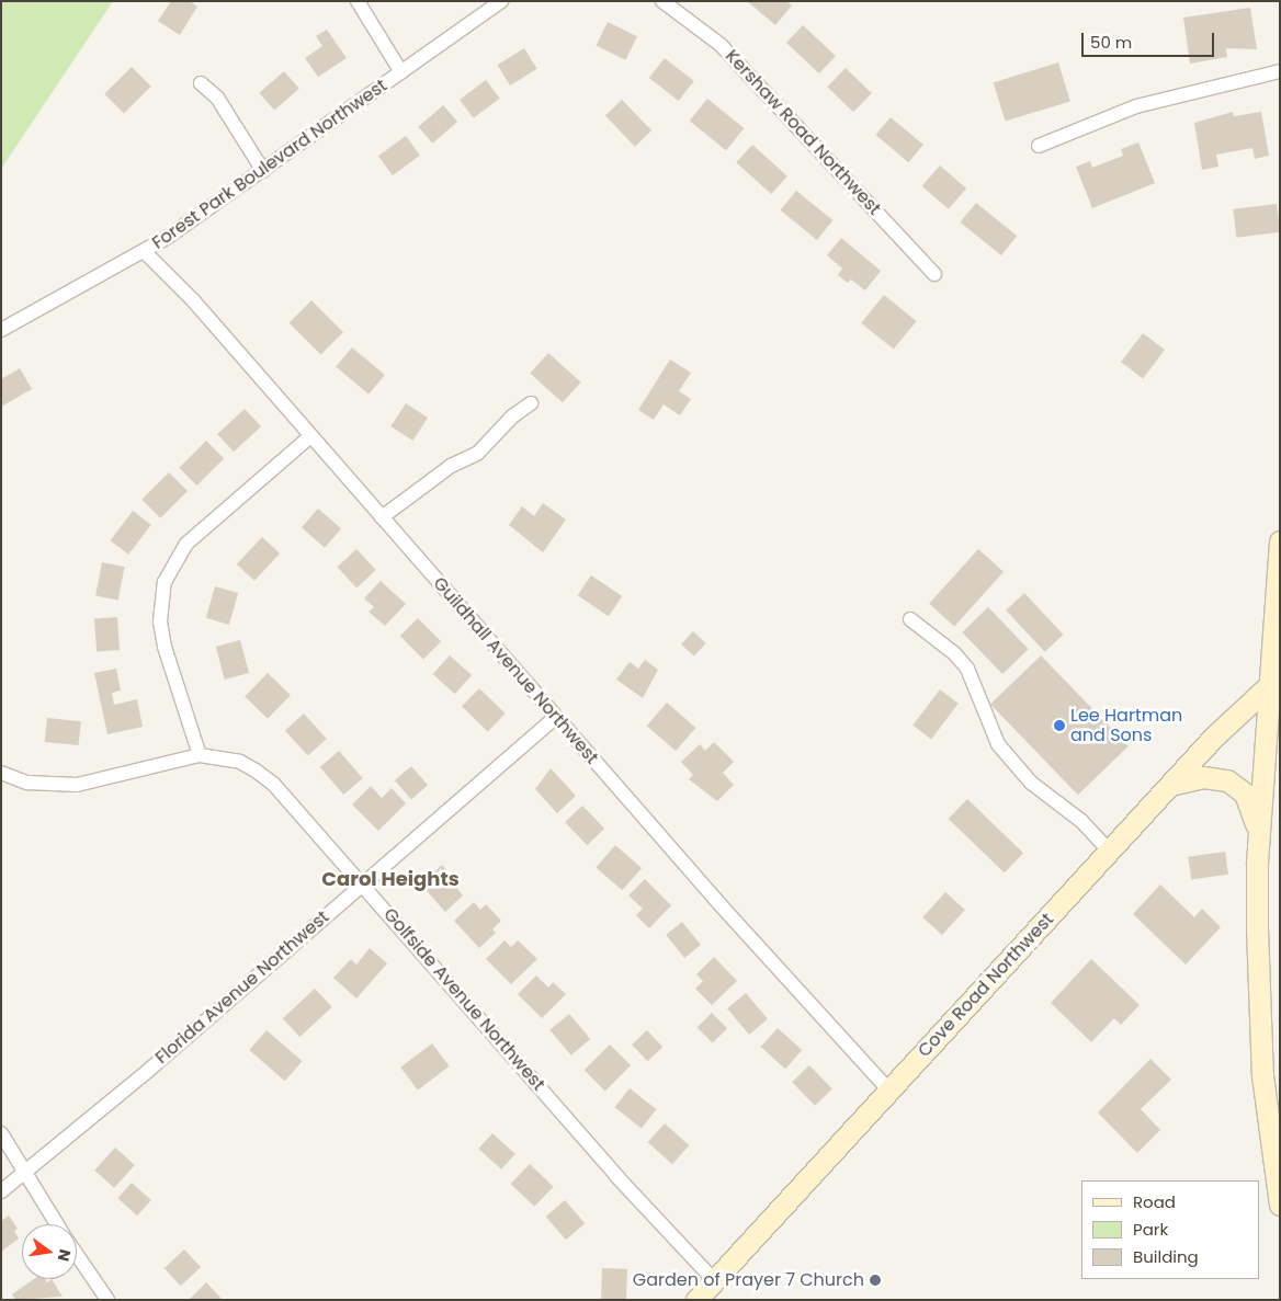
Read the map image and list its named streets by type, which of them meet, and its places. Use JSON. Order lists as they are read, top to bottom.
{
  "streets": {
    "main road": ["Cove Road Northwest"],
    "street": [
      "Kershaw Road Northwest",
      "Forest Park Boulevard Northwest",
      "Guildhall Avenue Northwest",
      "Florida Avenue Northwest",
      "Golfside Avenue Northwest"
    ]
  },
  "crossings": [
    ["Forest Park Boulevard Northwest", "Guildhall Avenue Northwest"],
    ["Guildhall Avenue Northwest", "Cove Road Northwest"],
    ["Guildhall Avenue Northwest", "Florida Avenue Northwest"],
    ["Cove Road Northwest", "Golfside Avenue Northwest"],
    ["Florida Avenue Northwest", "Golfside Avenue Northwest"]
  ],
  "districts": ["Carol Heights"],
  "places": ["Lee Hartman and Sons", "Garden of Prayer 7 Church"],
  "legend": ["Road", "Park", "Building"],
  "scale_bar": "50 m",
  "north": "right"
}
